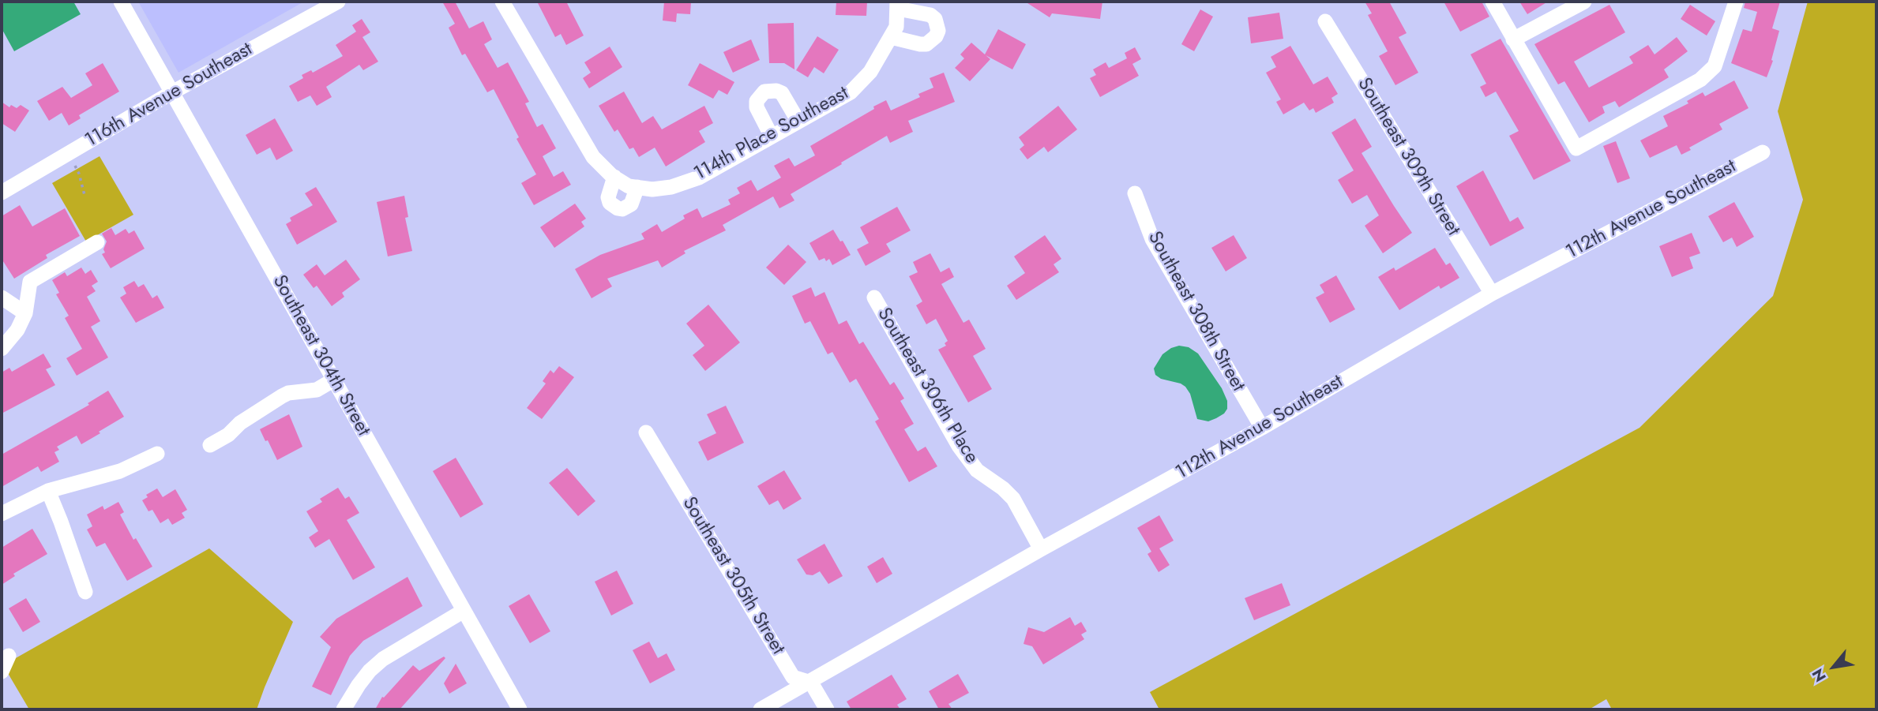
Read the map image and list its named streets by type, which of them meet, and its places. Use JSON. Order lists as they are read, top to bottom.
{
  "streets": {
    "street": [
      "116th Avenue Southeast",
      "114th Place Southeast",
      "Southeast 309th Street",
      "112th Avenue Southeast",
      "Southeast 308th Street",
      "Southeast 304th Street",
      "Southeast 306th Place",
      "Southeast 305th Street"
    ]
  },
  "crossings": [
    ["116th Avenue Southeast", "Southeast 304th Street"],
    ["Southeast 309th Street", "112th Avenue Southeast"],
    ["112th Avenue Southeast", "Southeast 308th Street"],
    ["112th Avenue Southeast", "Southeast 306th Place"],
    ["112th Avenue Southeast", "Southeast 305th Street"]
  ],
  "north": "bottom left"
}
